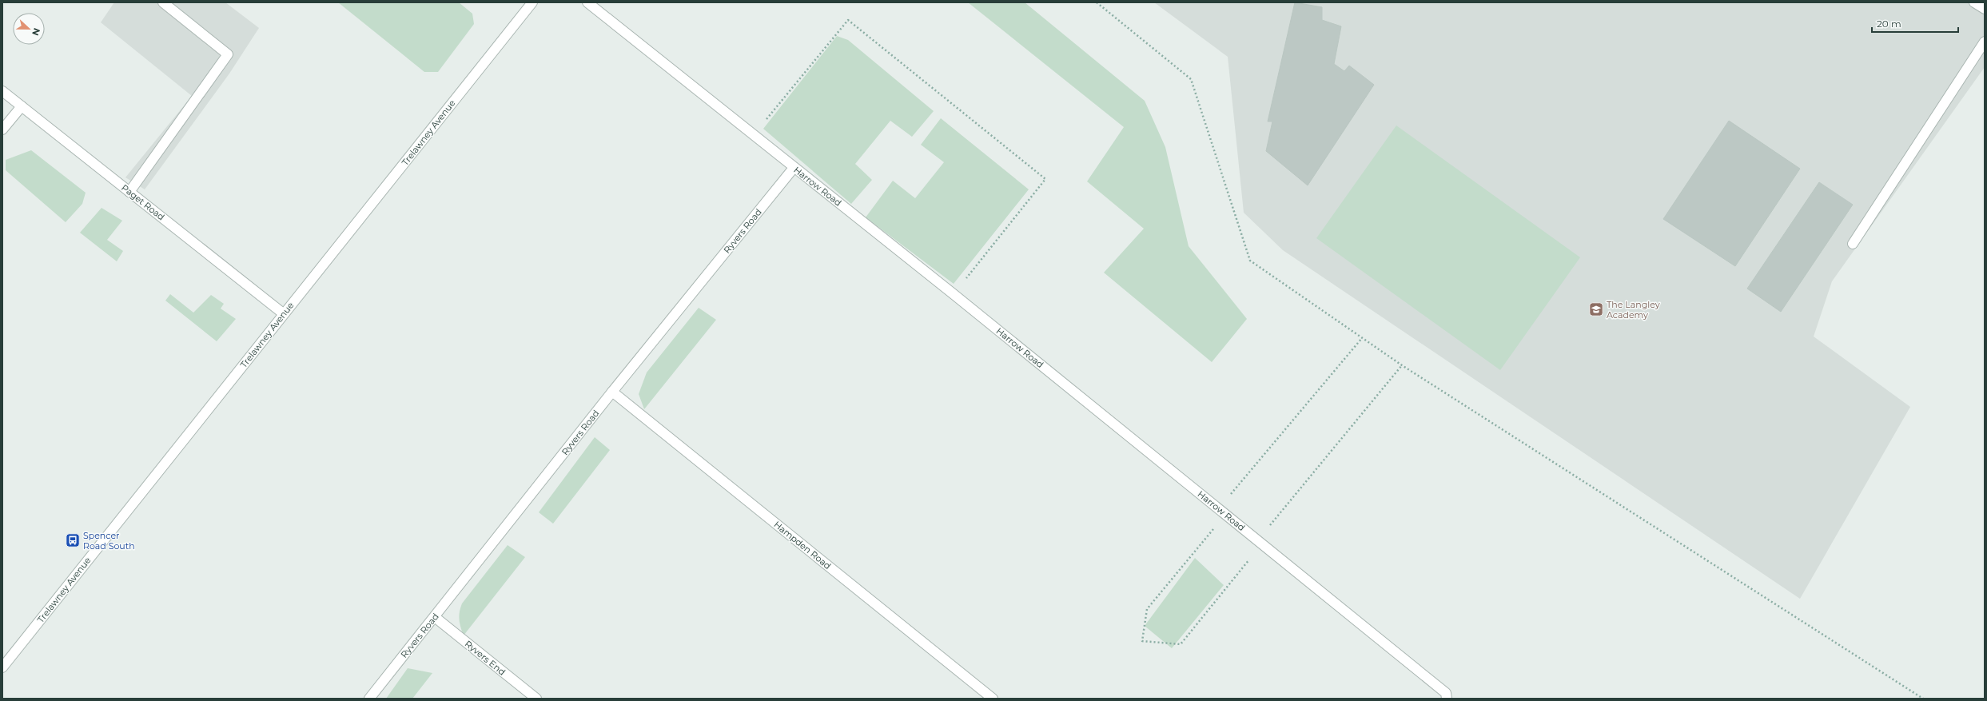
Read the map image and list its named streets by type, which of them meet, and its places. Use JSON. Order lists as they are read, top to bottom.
{
  "streets": {
    "street": [
      "Trelawney Avenue",
      "Harrow Road",
      "Paget Road",
      "Ryvers Road",
      "Hampden Road",
      "Ryvers End"
    ]
  },
  "crossings": [
    ["Trelawney Avenue", "Paget Road"],
    ["Harrow Road", "Ryvers Road"],
    ["Ryvers Road", "Hampden Road"],
    ["Ryvers Road", "Ryvers End"]
  ],
  "places": {
    "school or university": ["The Langley Academy"],
    "bus stop": ["Spencer Road South"]
  },
  "scale_bar": "20 m",
  "north": "right"
}
